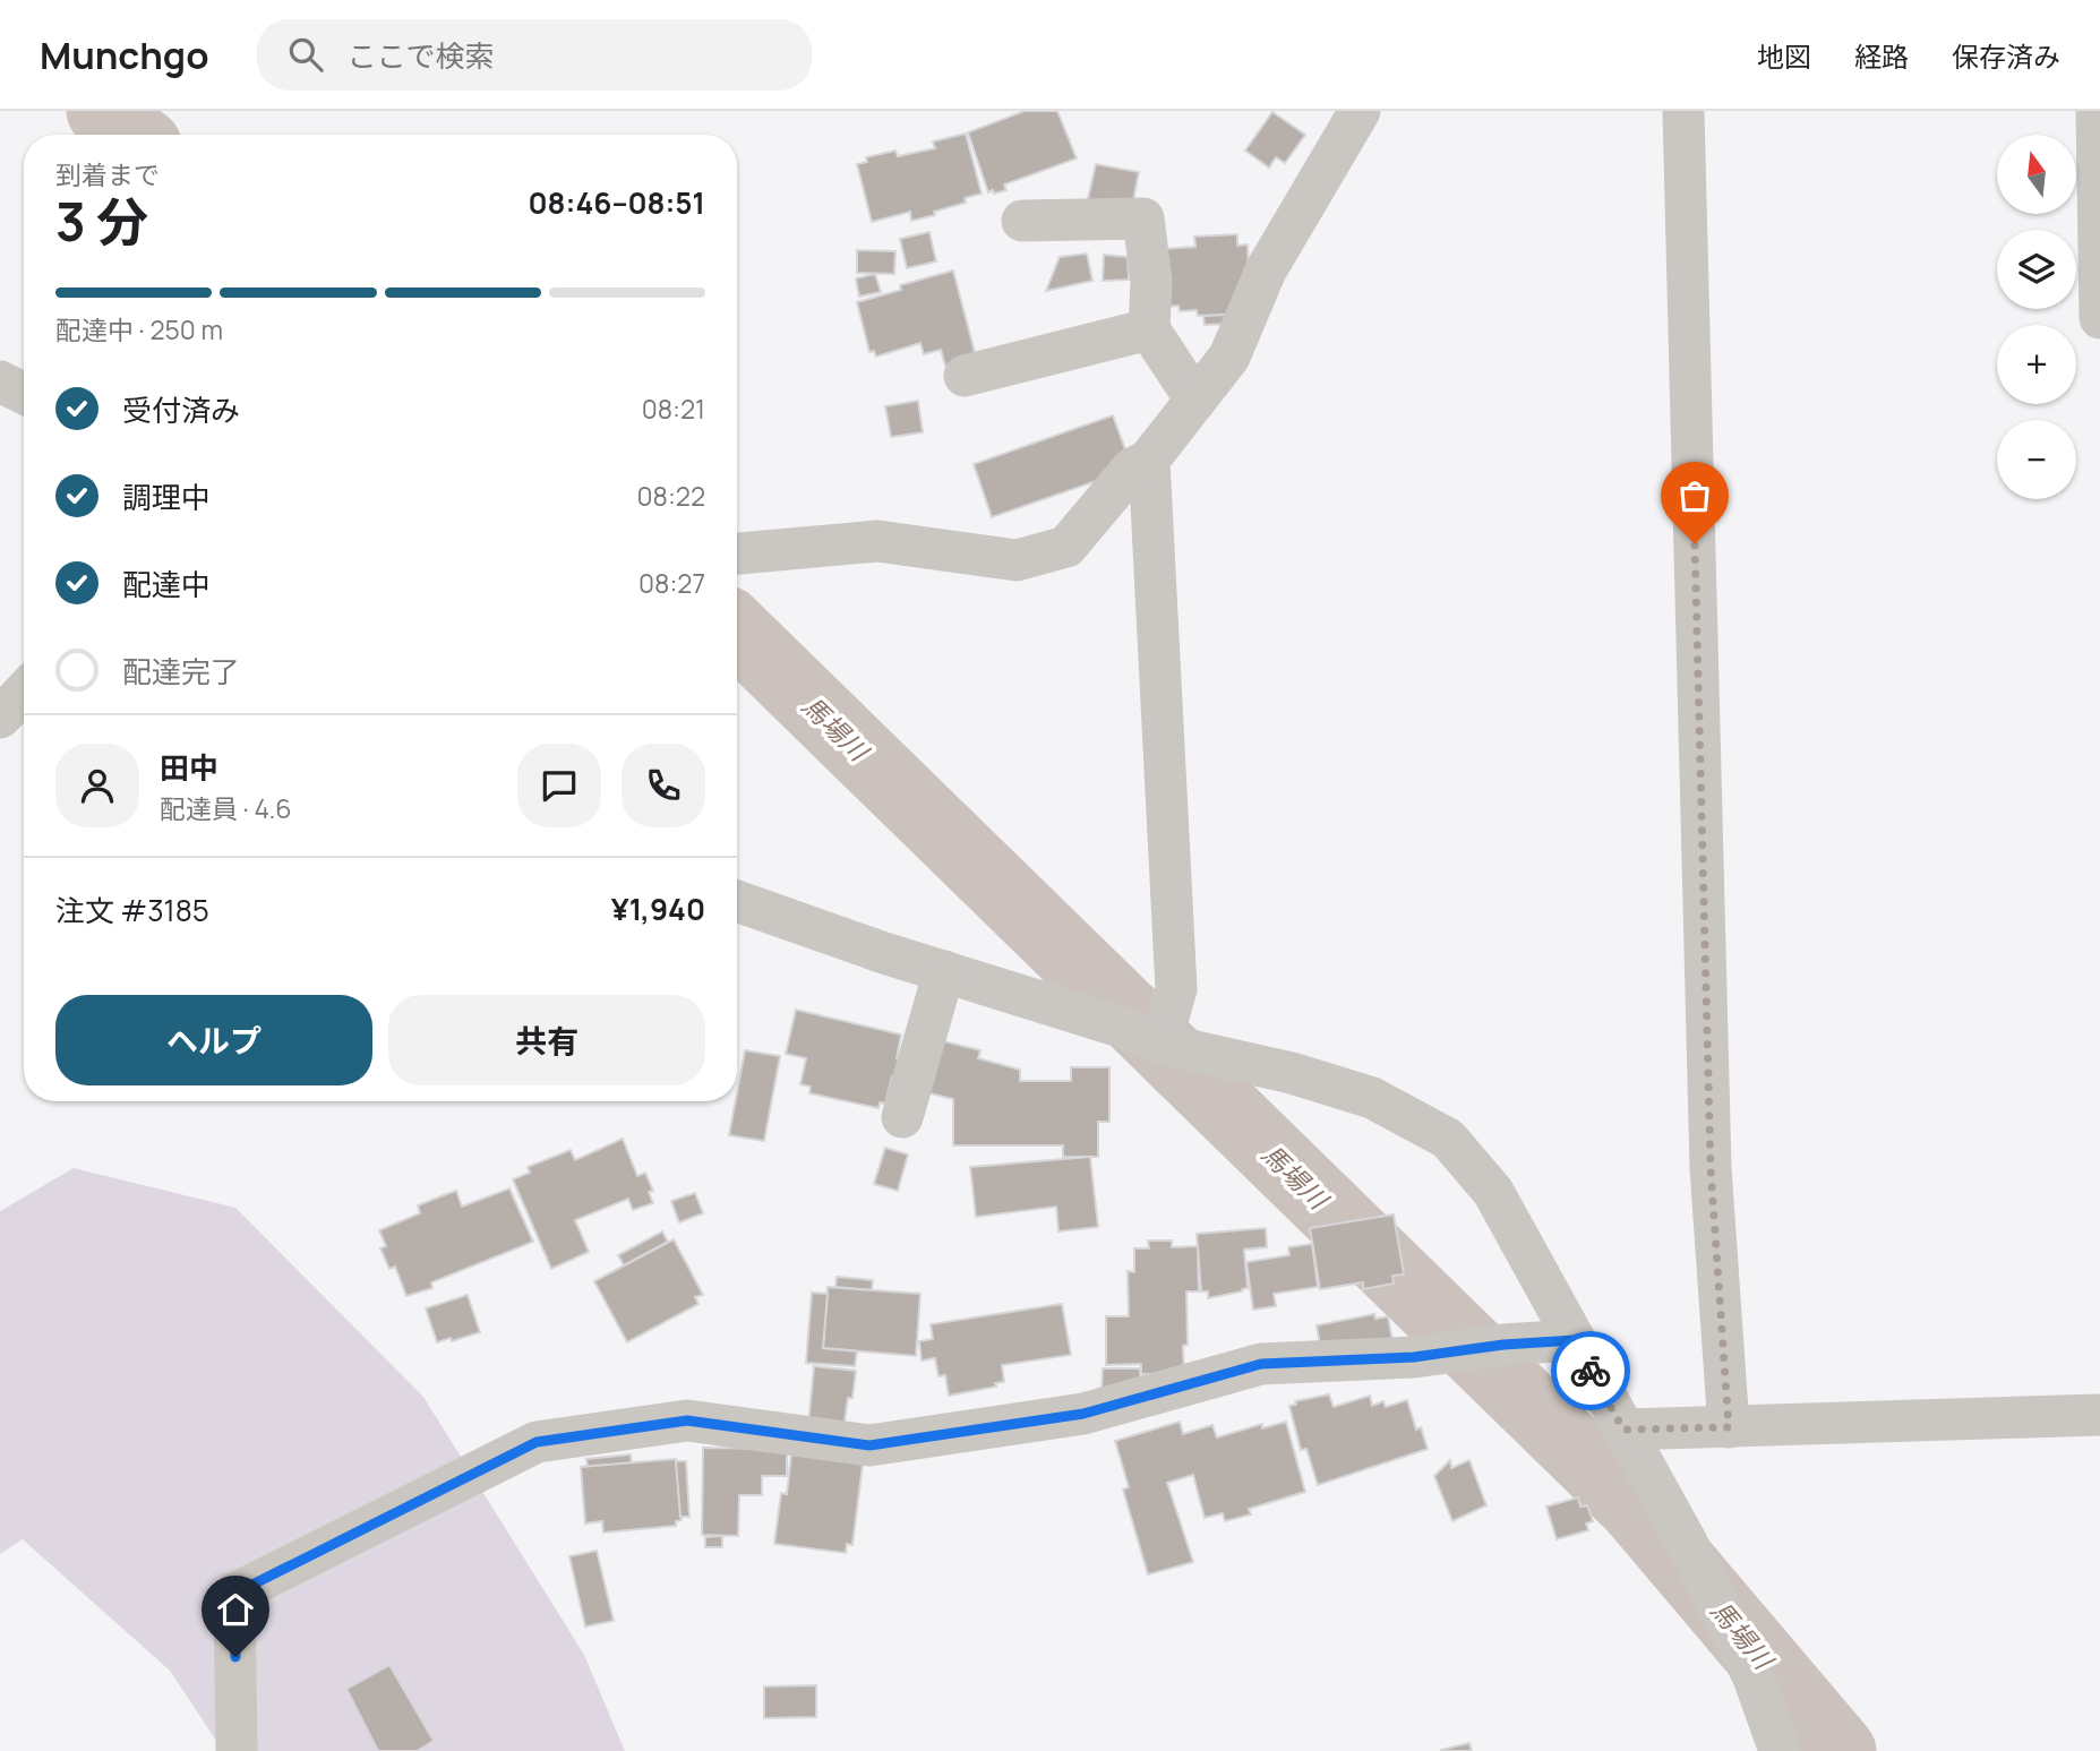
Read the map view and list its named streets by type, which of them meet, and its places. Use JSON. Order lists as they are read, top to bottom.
{
  "water": ["馬場川"],
  "north": "top",
  "page": {
    "header": "Munchgo",
    "search": "ここで検索",
    "nav": ["地図", "経路", "保存済み"],
    "map_buttons": ["+", "−"],
    "heading": ["3 分", "到着まで", "08:46–08:51"],
    "panel": [
      "田中",
      "配達員 · 4.6",
      "注文 #3185",
      "¥1,940"
    ],
    "bar": "配達中 · 250 m",
    "list": [
      ["受付済み", "08:21"],
      ["調理中", "08:22"],
      ["配達中", "08:27"],
      "配達完了"
    ],
    "buttons": ["ヘルプ", "共有"]
  }
}
